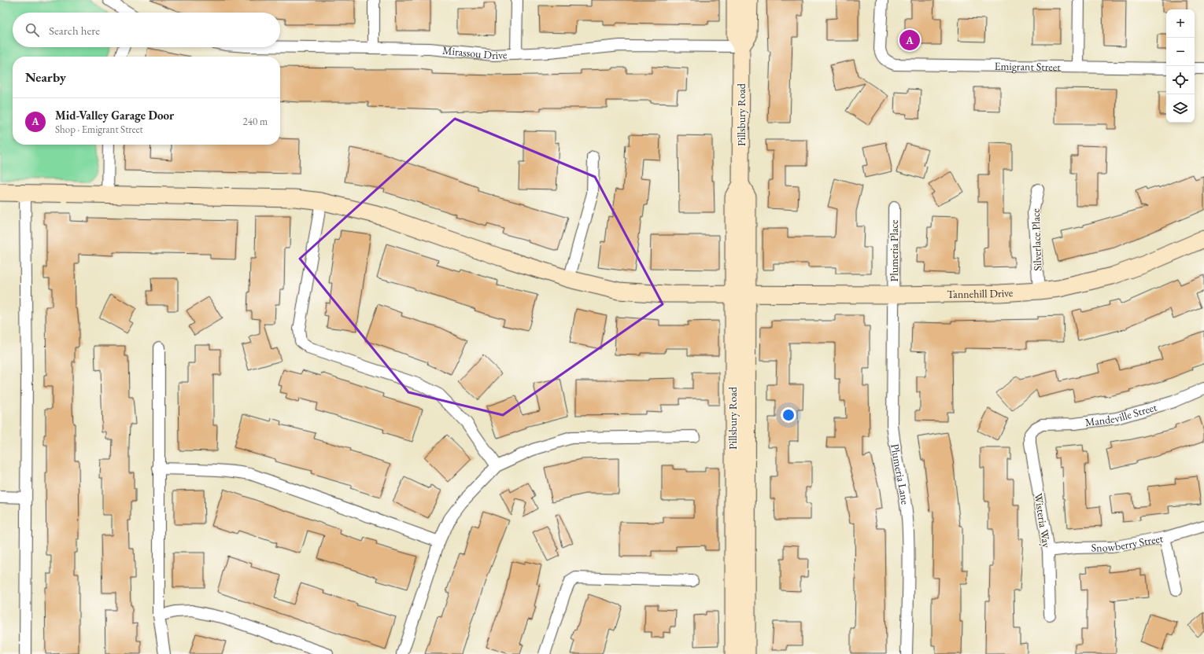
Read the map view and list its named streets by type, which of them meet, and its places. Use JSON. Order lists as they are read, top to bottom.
{
  "streets": {
    "street": [
      "Mirassou Drive",
      "Emigrant Street",
      "Pillsbury Road",
      "Silverlace Place",
      "Plumeria Place",
      "Tannehill Drive",
      "Mandeville Street",
      "Plumeria Lane",
      "Wisteria Way",
      "Snowberry Street"
    ]
  },
  "crossings": [
    ["Mirassou Drive", "Pillsbury Road"],
    ["Pillsbury Road", "Tannehill Drive"],
    ["Silverlace Place", "Tannehill Drive"],
    ["Plumeria Place", "Tannehill Drive"],
    ["Plumeria Place", "Plumeria Lane"],
    ["Tannehill Drive", "Plumeria Lane"],
    ["Mandeville Street", "Wisteria Way"],
    ["Wisteria Way", "Snowberry Street"]
  ],
  "page": {
    "map_buttons": ["+", "−"],
    "search": "Search here",
    "pins": "A",
    "heading": "Nearby",
    "list": [
      {
        "mark": "A",
        "name": "Mid-Valley Garage Door",
        "note": "Shop · Emigrant Street",
        "value": "240 m"
      }
    ]
  }
}
